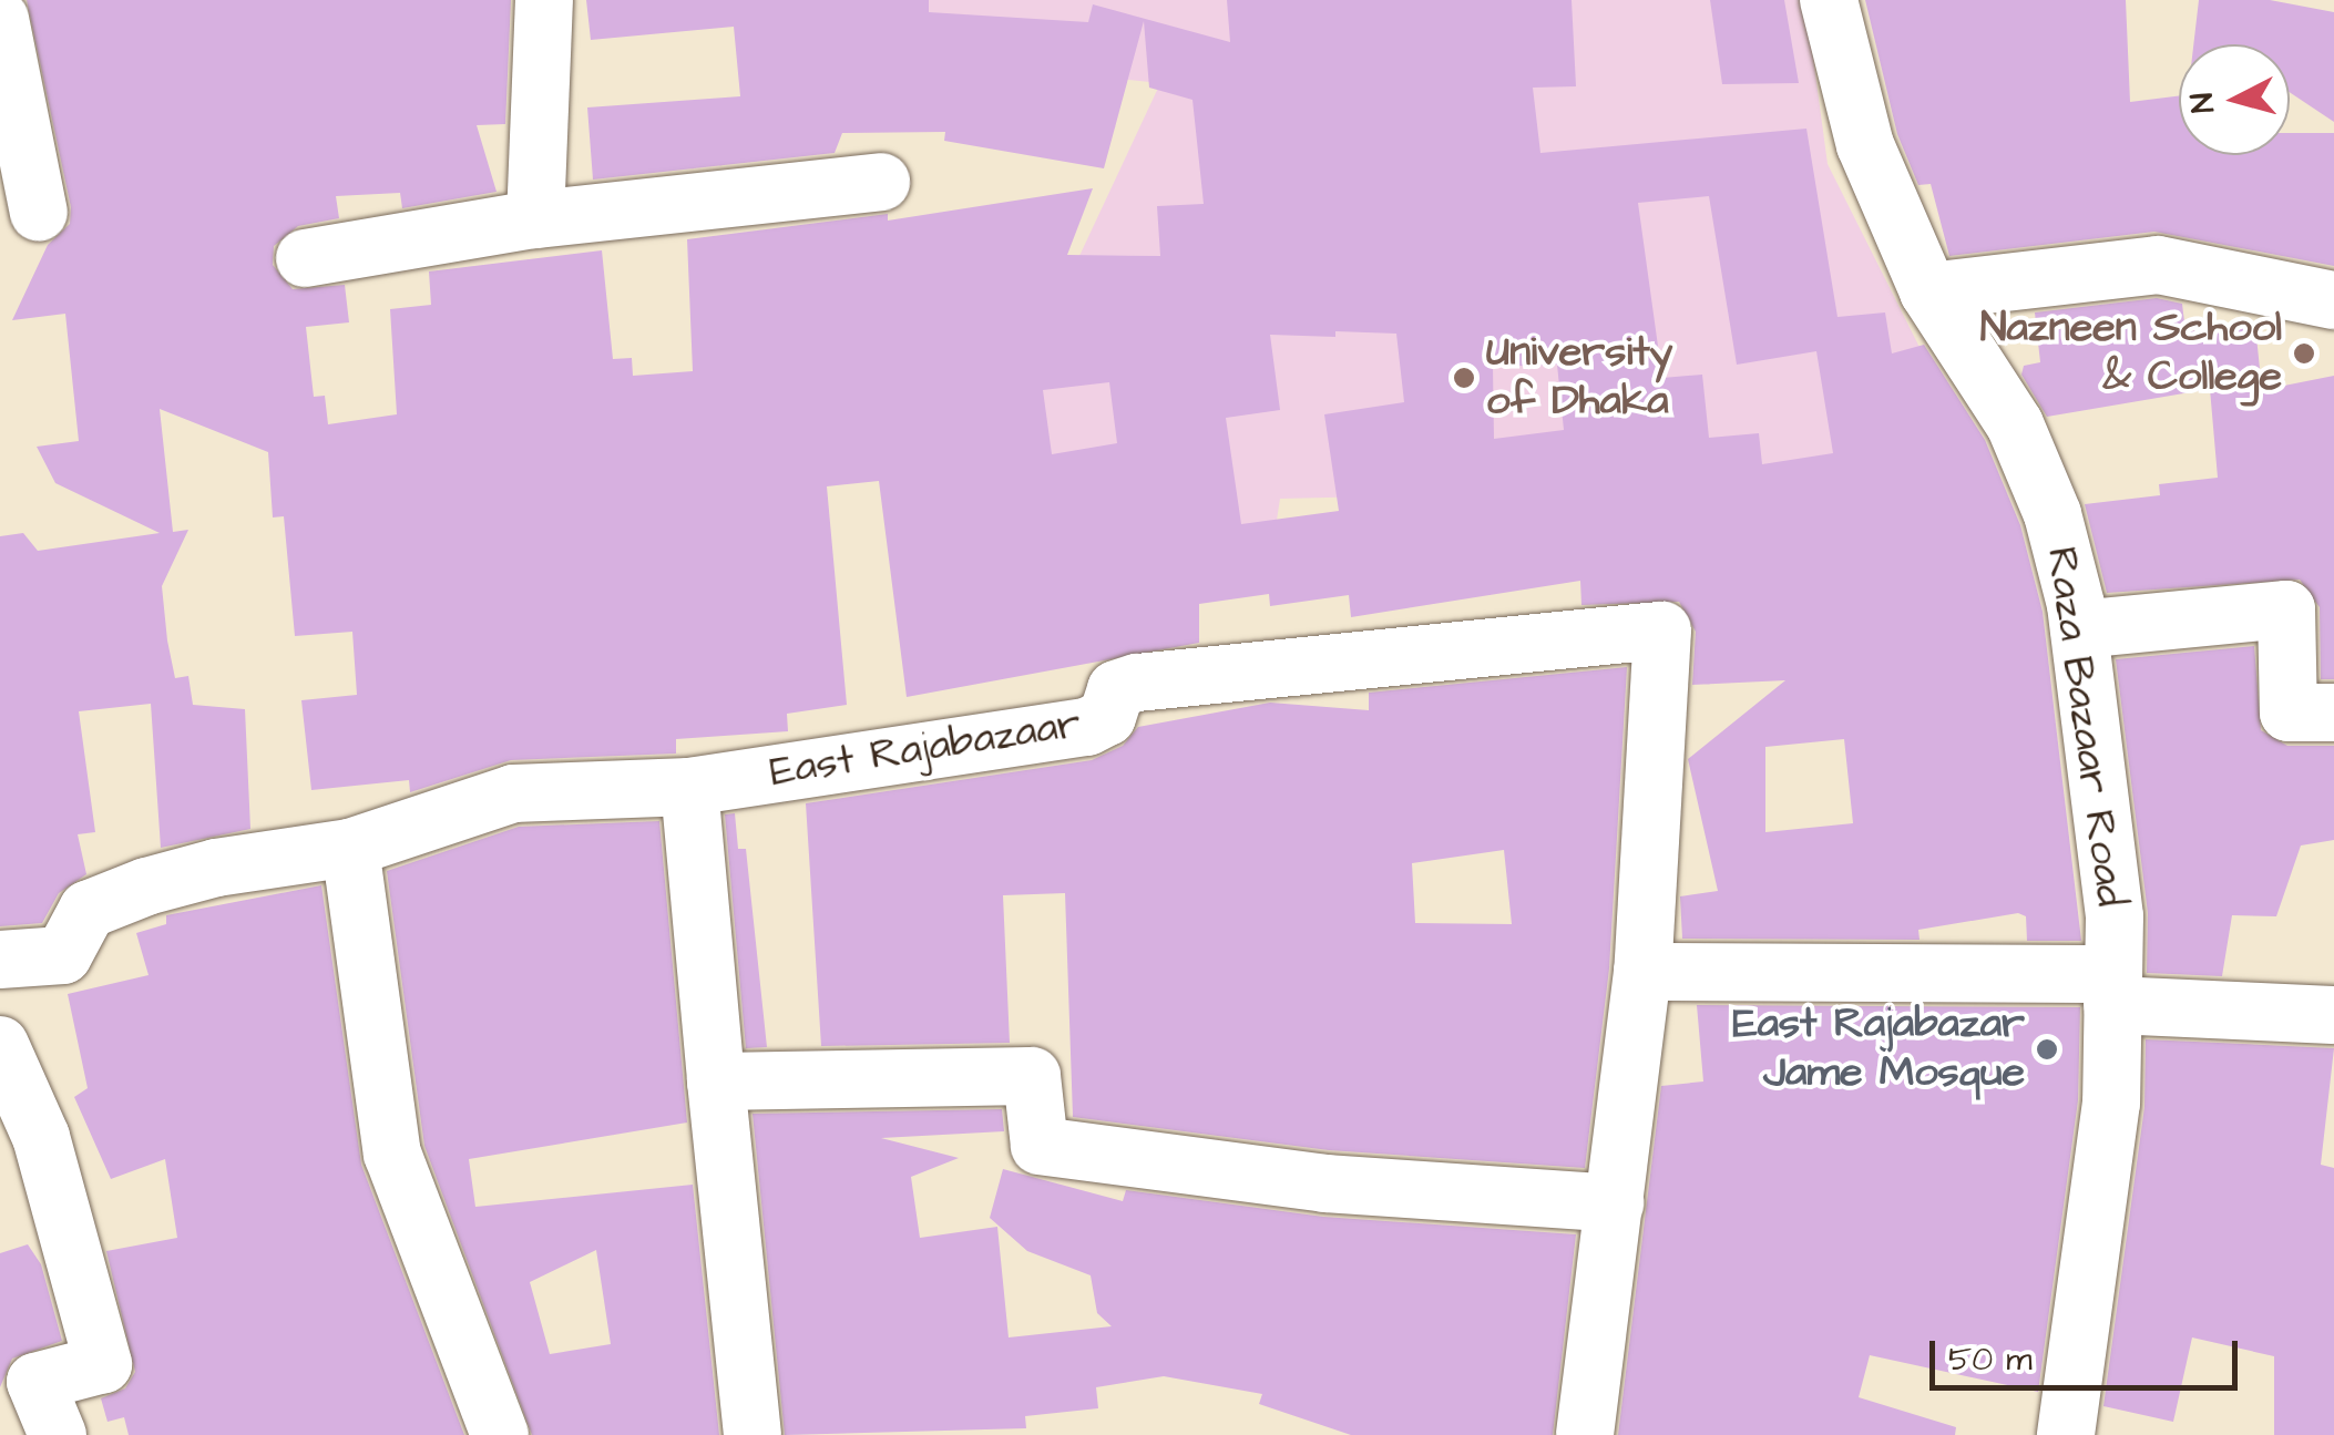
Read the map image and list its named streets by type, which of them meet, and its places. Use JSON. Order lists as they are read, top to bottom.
{
  "streets": {
    "street": ["Raza Bazaar Road", "East Rajabazaar"]
  },
  "places": ["Nazneen School & College", "University of Dhaka", "East Rajabazar Jame Mosque"],
  "scale_bar": "50 m",
  "north": "left"
}
